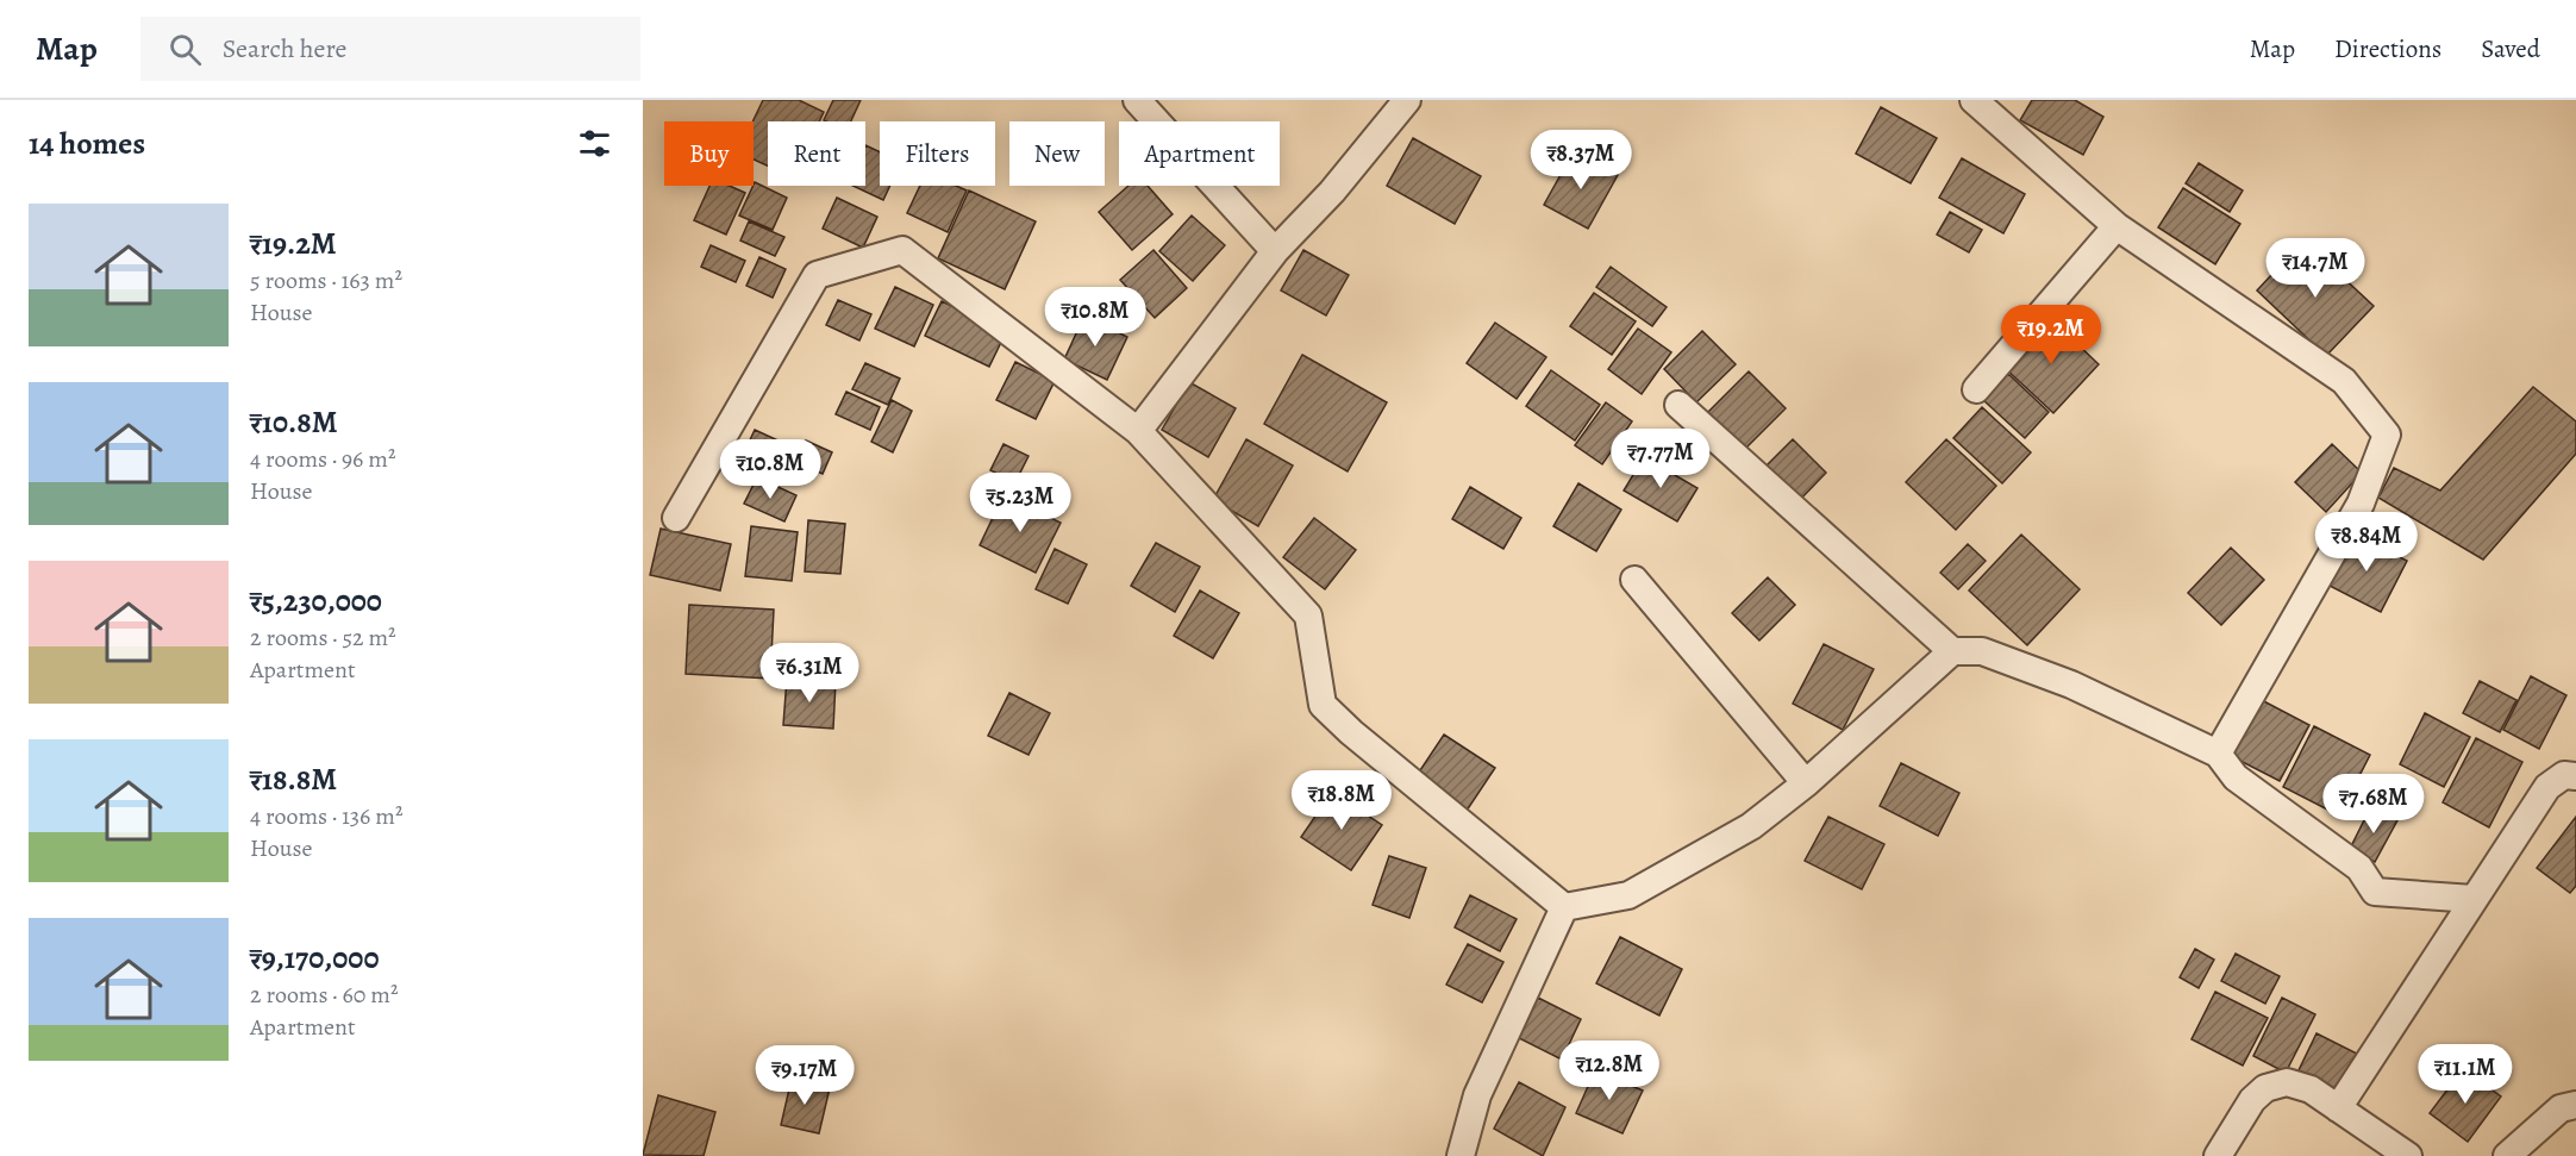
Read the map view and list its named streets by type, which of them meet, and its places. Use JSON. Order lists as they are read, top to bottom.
{
  "page": {
    "header": "Map",
    "search": "Search here",
    "nav": ["Map", "Directions", "Saved"],
    "heading": "14 homes",
    "chip": [
      "Buy",
      "Rent",
      "Filters",
      "New",
      "Apartment"
    ],
    "price": [
      "₹8.37M",
      "₹14.7M",
      "₹10.8M",
      "₹19.2M",
      "₹7.77M",
      "₹10.8M",
      "₹5.23M",
      "₹8.84M",
      "₹6.31M",
      "₹18.8M",
      "₹7.68M",
      "₹12.8M",
      "₹11.1M",
      "₹9.17M"
    ],
    "list": [
      {
        "name": "₹19.2M",
        "note": "5 rooms · 163 m² · House"
      },
      {
        "name": "₹10.8M",
        "note": "4 rooms · 96 m² · House"
      },
      {
        "name": "₹5,230,000",
        "note": "2 rooms · 52 m² · Apartment"
      },
      {
        "name": "₹18.8M",
        "note": "4 rooms · 136 m² · House"
      },
      {
        "name": "₹9,170,000",
        "note": "2 rooms · 60 m² · Apartment"
      }
    ]
  }
}
